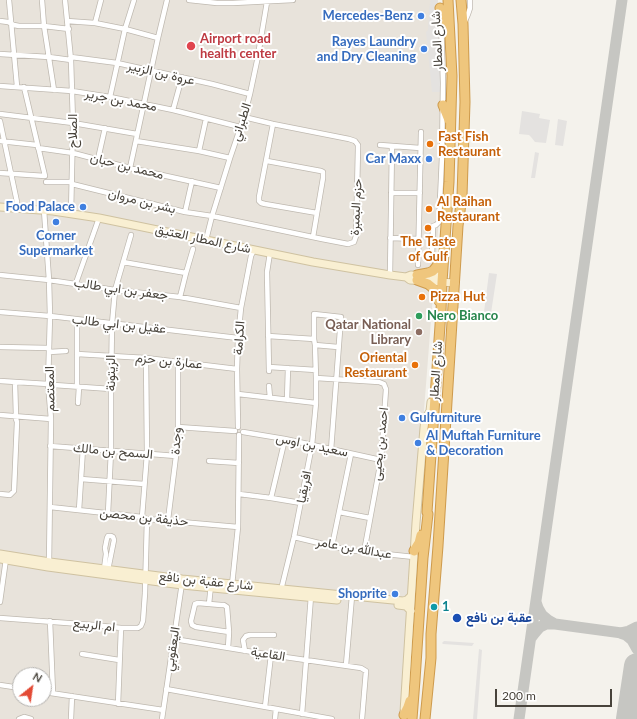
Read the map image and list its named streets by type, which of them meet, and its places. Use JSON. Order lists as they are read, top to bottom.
{
  "streets": {
    "highway": ["شارع المطار"],
    "street": [
      "عروة بن الزبير",
      "محمد بن جرير",
      "الطبراني",
      "الصلاح",
      "محمد بن حبان",
      "بشر بن مروان",
      "حزم البمبرة",
      "شارع المطار العتيق",
      "جعفر بن ابي طالب",
      "عقيل بن ابي طالب",
      "الكرامة",
      "عمارة بن حزم",
      "الزيتونة",
      "المعتصم",
      "وجدة",
      "احمد بن يحيى",
      "سعيد بن اوس",
      "السمح بن مالك",
      "افريقيا",
      "حذيفة بن محصن",
      "عبدالله بن عامر",
      "شارع عقبة بن نافع",
      "ام الربيع",
      "اليعقوبي",
      "القاعية"
    ]
  },
  "crossings": [
    ["شارع المطار", "شارع المطار العتيق"],
    ["شارع المطار", "عبدالله بن عامر"],
    ["شارع المطار", "شارع عقبة بن نافع"],
    ["عروة بن الزبير", "الطبراني"],
    ["عروة بن الزبير", "الصلاح"],
    ["محمد بن جرير", "الطبراني"],
    ["محمد بن جرير", "الصلاح"],
    ["الطبراني", "محمد بن حبان"],
    ["الطبراني", "بشر بن مروان"],
    ["الطبراني", "حزم البمبرة"],
    ["الطبراني", "شارع المطار العتيق"],
    ["الصلاح", "محمد بن حبان"],
    ["الصلاح", "بشر بن مروان"],
    ["الصلاح", "شارع المطار العتيق"],
    ["بشر بن مروان", "حزم البمبرة"],
    ["شارع المطار العتيق", "الكرامة"],
    ["شارع المطار العتيق", "المعتصم"],
    ["جعفر بن ابي طالب", "الكرامة"],
    ["جعفر بن ابي طالب", "الزيتونة"],
    ["جعفر بن ابي طالب", "المعتصم"],
    ["عقيل بن ابي طالب", "الكرامة"],
    ["عقيل بن ابي طالب", "الزيتونة"],
    ["عقيل بن ابي طالب", "المعتصم"],
    ["الكرامة", "عمارة بن حزم"],
    ["عمارة بن حزم", "الزيتونة"],
    ["عمارة بن حزم", "وجدة"],
    ["الزيتونة", "السمح بن مالك"],
    ["الزيتونة", "حذيفة بن محصن"],
    ["المعتصم", "السمح بن مالك"],
    ["المعتصم", "حذيفة بن محصن"],
    ["المعتصم", "شارع عقبة بن نافع"],
    ["وجدة", "السمح بن مالك"],
    ["وجدة", "حذيفة بن محصن"],
    ["احمد بن يحيى", "سعيد بن اوس"],
    ["احمد بن يحيى", "عبدالله بن عامر"],
    ["سعيد بن اوس", "افريقيا"],
    ["افريقيا", "عبدالله بن عامر"],
    ["افريقيا", "شارع عقبة بن نافع"],
    ["حذيفة بن محصن", "ام الربيع"],
    ["شارع عقبة بن نافع", "ام الربيع"],
    ["شارع عقبة بن نافع", "اليعقوبي"],
    ["اليعقوبي", "القاعية"]
  ],
  "places": [
    "Mercedes-Benz",
    "Airport road health center",
    "Rayes Laundry and Dry Cleaning",
    "Fast Fish Restaurant",
    "Car Maxx",
    "Food Palace",
    "Al Raihan Restaurant",
    "Corner Supermarket",
    "The Taste of Gulf",
    "Pizza Hut",
    "Nero Bianco",
    "Qatar National Library",
    "Oriental Restaurant",
    "Gulfurniture",
    "Al Muftah Furniture & Decoration",
    "Shoprite",
    "1",
    "عقبة بن نافع"
  ],
  "scale_bar": "200 m",
  "north": "top right"
}
